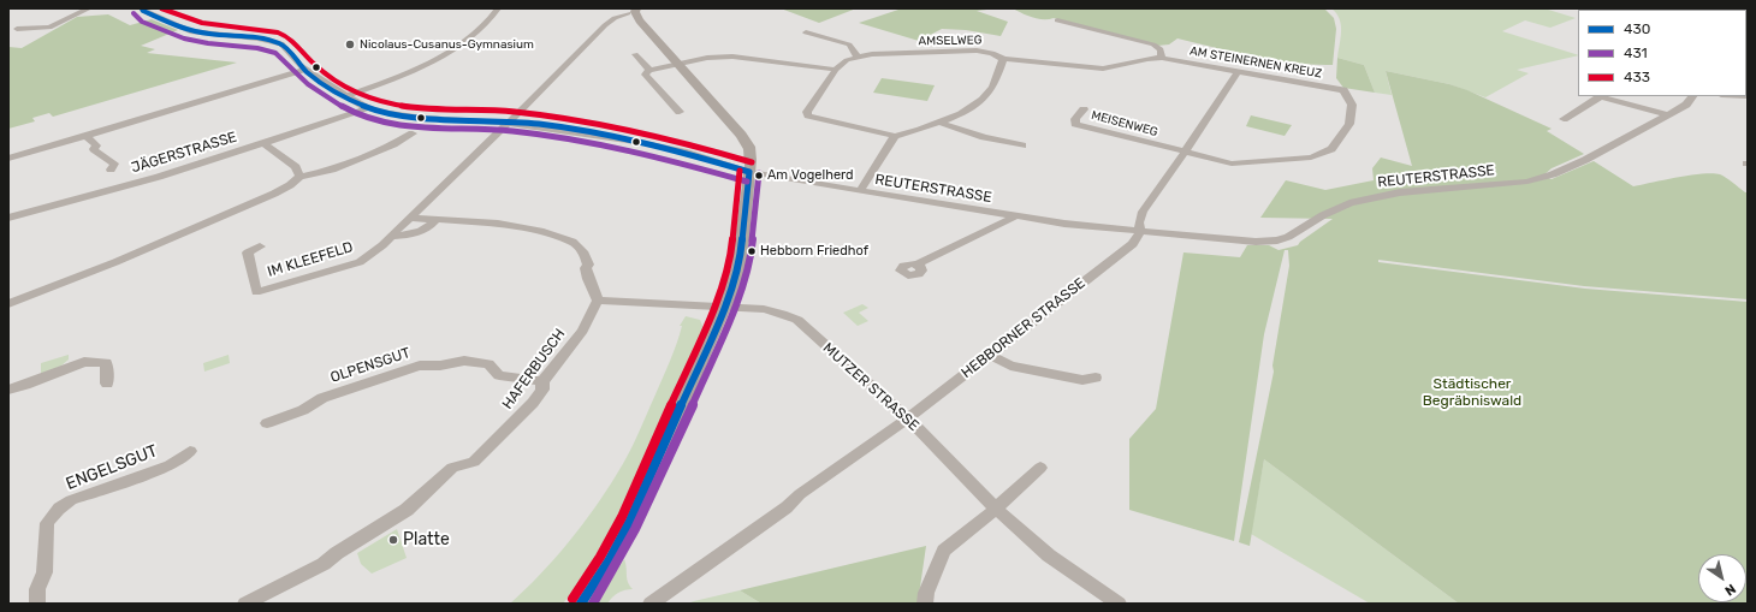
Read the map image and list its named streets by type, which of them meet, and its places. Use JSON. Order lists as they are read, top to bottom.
{
  "streets": {
    "street": [
      "AMSELWEG",
      "AM STEINERNEN KREUZ",
      "MEISENWEG",
      "JÄGERSTRASSE",
      "REUTERSTRASSE",
      "IM KLEEFELD",
      "HEBBORNER STRASSE",
      "OLPENSGUT",
      "HAFERBUSCH",
      "MUTZER STRASSE",
      "ENGELSGUT"
    ]
  },
  "crossings": [
    ["AMSELWEG", "AM STEINERNEN KREUZ"],
    ["AM STEINERNEN KREUZ", "MEISENWEG"],
    ["AM STEINERNEN KREUZ", "HEBBORNER STRASSE"],
    ["MEISENWEG", "HEBBORNER STRASSE"],
    ["JÄGERSTRASSE", "REUTERSTRASSE"],
    ["REUTERSTRASSE", "IM KLEEFELD"],
    ["REUTERSTRASSE", "HEBBORNER STRASSE"],
    ["HEBBORNER STRASSE", "MUTZER STRASSE"],
    ["OLPENSGUT", "HAFERBUSCH"]
  ],
  "parks": ["Städtischer Begräbniswald"],
  "places": [
    "Nicolaus-Cusanus-Gymnasium",
    "Am Vogelherd",
    "Hebborn Friedhof",
    "Platte"
  ],
  "lines": ["transit line 430", "transit line 433", "transit line 431"],
  "legend": ["430", "431", "433"],
  "north": "bottom right"
}
